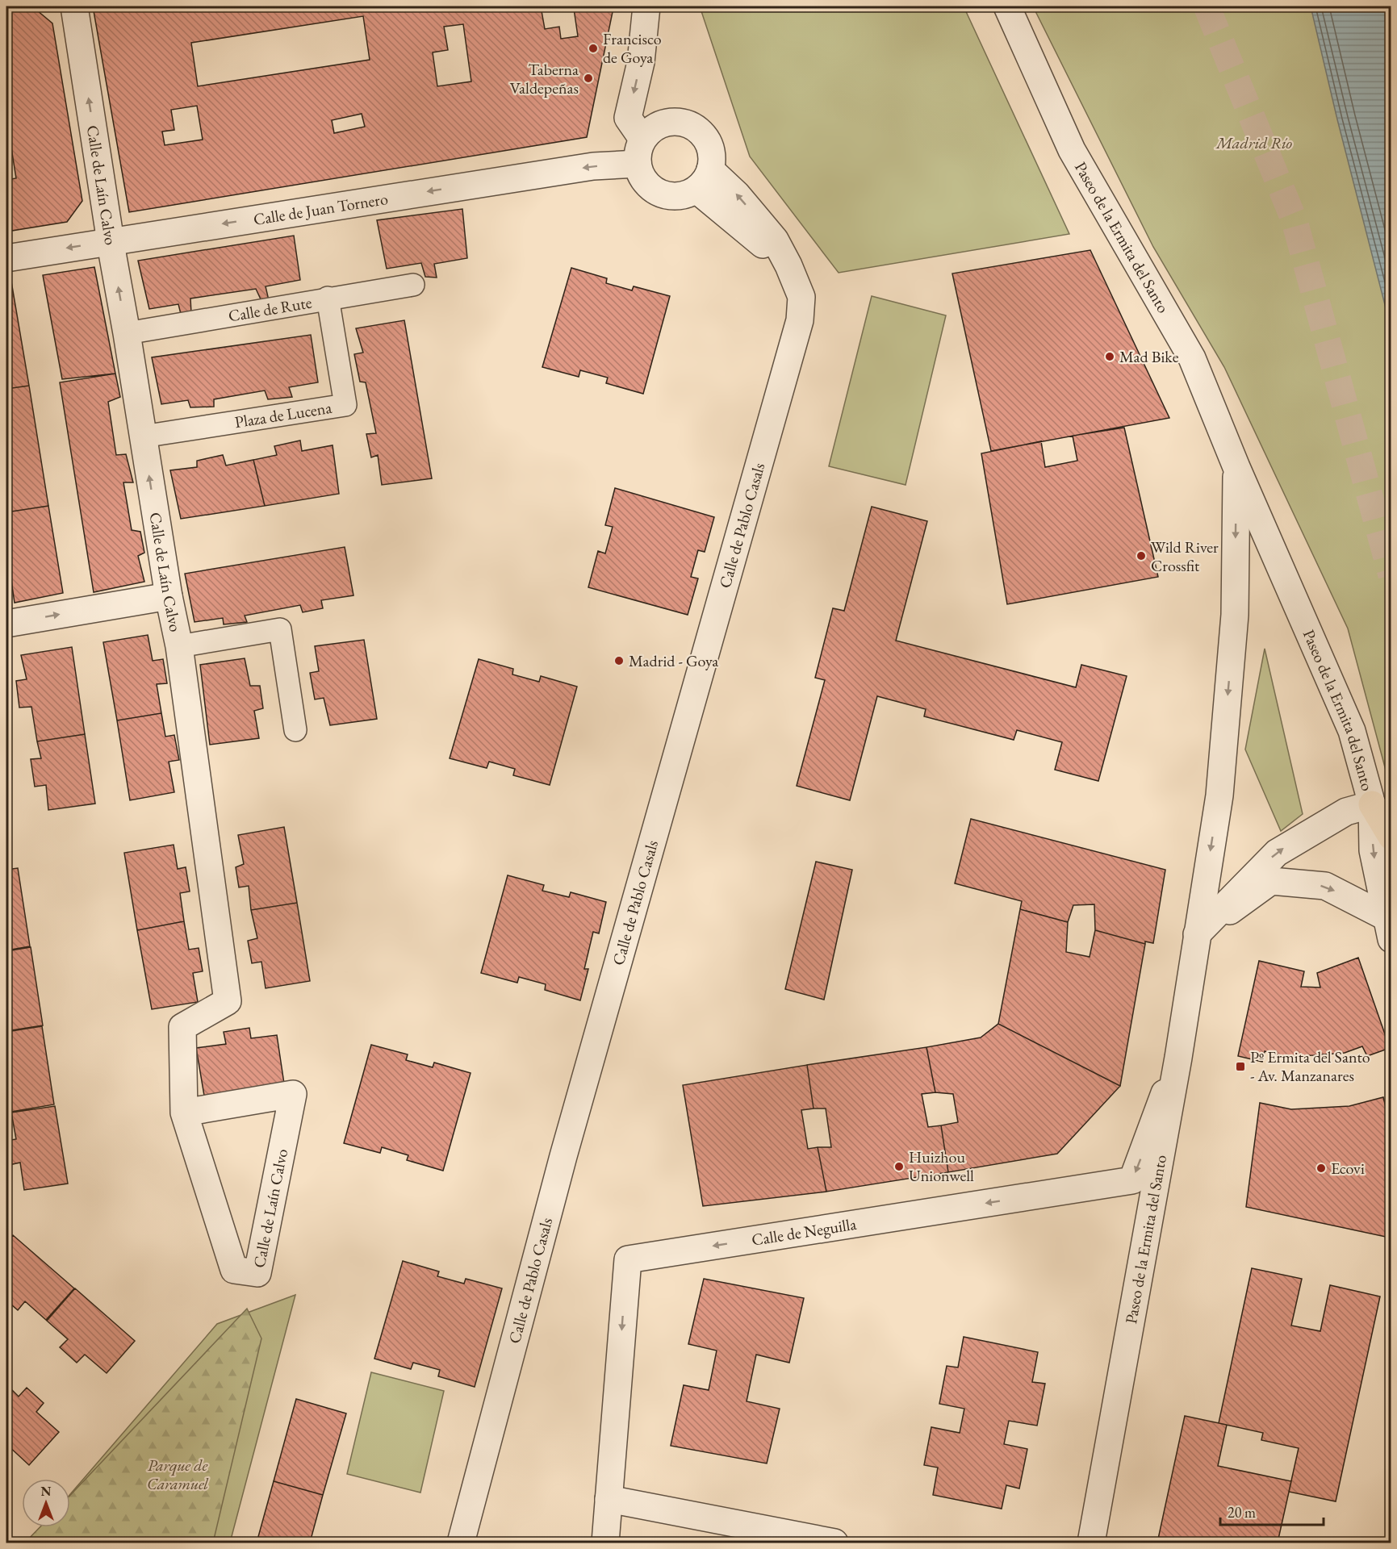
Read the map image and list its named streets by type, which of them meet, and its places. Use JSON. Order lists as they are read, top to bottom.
{
  "streets": {
    "street": [
      "Calle de Laín Calvo",
      "Calle de Juan Tornero",
      "Paseo de la Ermita del Santo",
      "Calle de Rute",
      "Plaza de Lucena",
      "Calle de Pablo Casals",
      "Calle de Neguilla"
    ]
  },
  "crossings": [
    ["Calle de Laín Calvo", "Calle de Juan Tornero"],
    ["Calle de Laín Calvo", "Calle de Rute"],
    ["Calle de Laín Calvo", "Plaza de Lucena"],
    ["Calle de Juan Tornero", "Calle de Pablo Casals"],
    ["Paseo de la Ermita del Santo", "Calle de Neguilla"],
    ["Calle de Rute", "Plaza de Lucena"]
  ],
  "one_way": ["Calle de Juan Tornero", "Calle de Neguilla"],
  "parks": ["Madrid Río", "Parque de Caramuel"],
  "places": {
    "other": [
      "Francisco de Goya",
      "Taberna Valdepeñas",
      "Mad Bike",
      "Wild River Crossfit",
      "Madrid - Goya",
      "Huizhou Unionwell",
      "Ecovi"
    ],
    "transit": ["Pº Ermita del Santo - Av. Manzanares"]
  },
  "scale_bar": "20 m",
  "north": "top"
}
